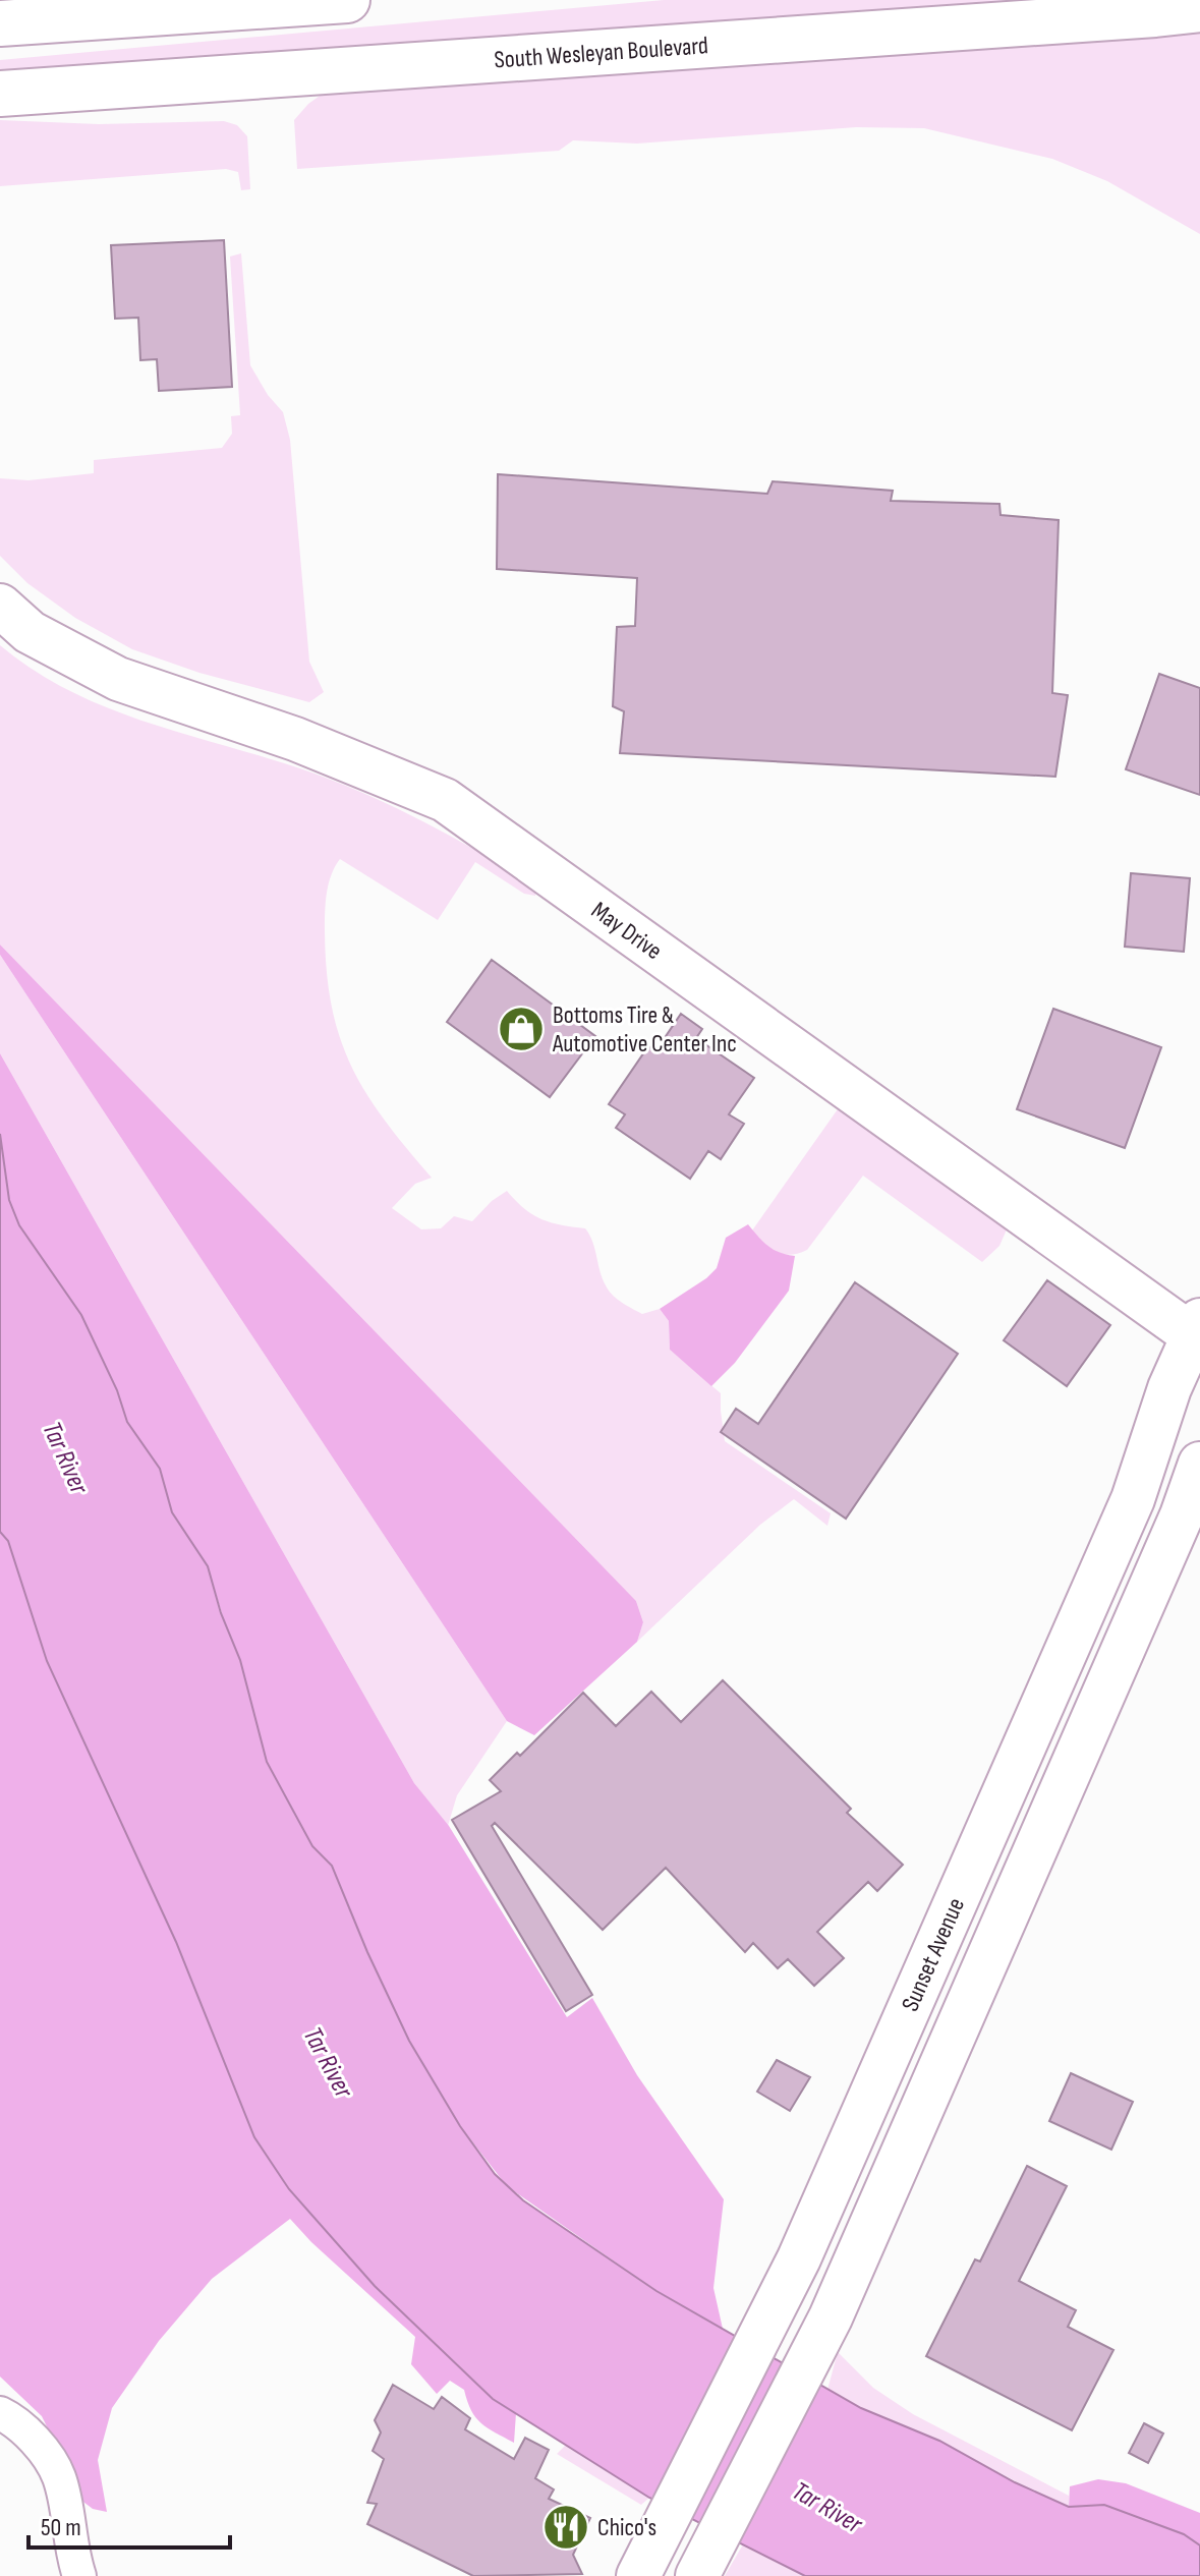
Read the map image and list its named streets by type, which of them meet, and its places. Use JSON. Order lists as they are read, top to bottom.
{
  "streets": {
    "highway": ["South Wesleyan Boulevard"],
    "main road": ["May Drive", "Sunset Avenue"]
  },
  "crossings": [
    ["May Drive", "Sunset Avenue"]
  ],
  "water": ["Tar River"],
  "places": {
    "shop": ["Bottoms Tire & Automotive Center Inc"],
    "restaurant": ["Chico's"]
  },
  "scale_bar": "50 m"
}
